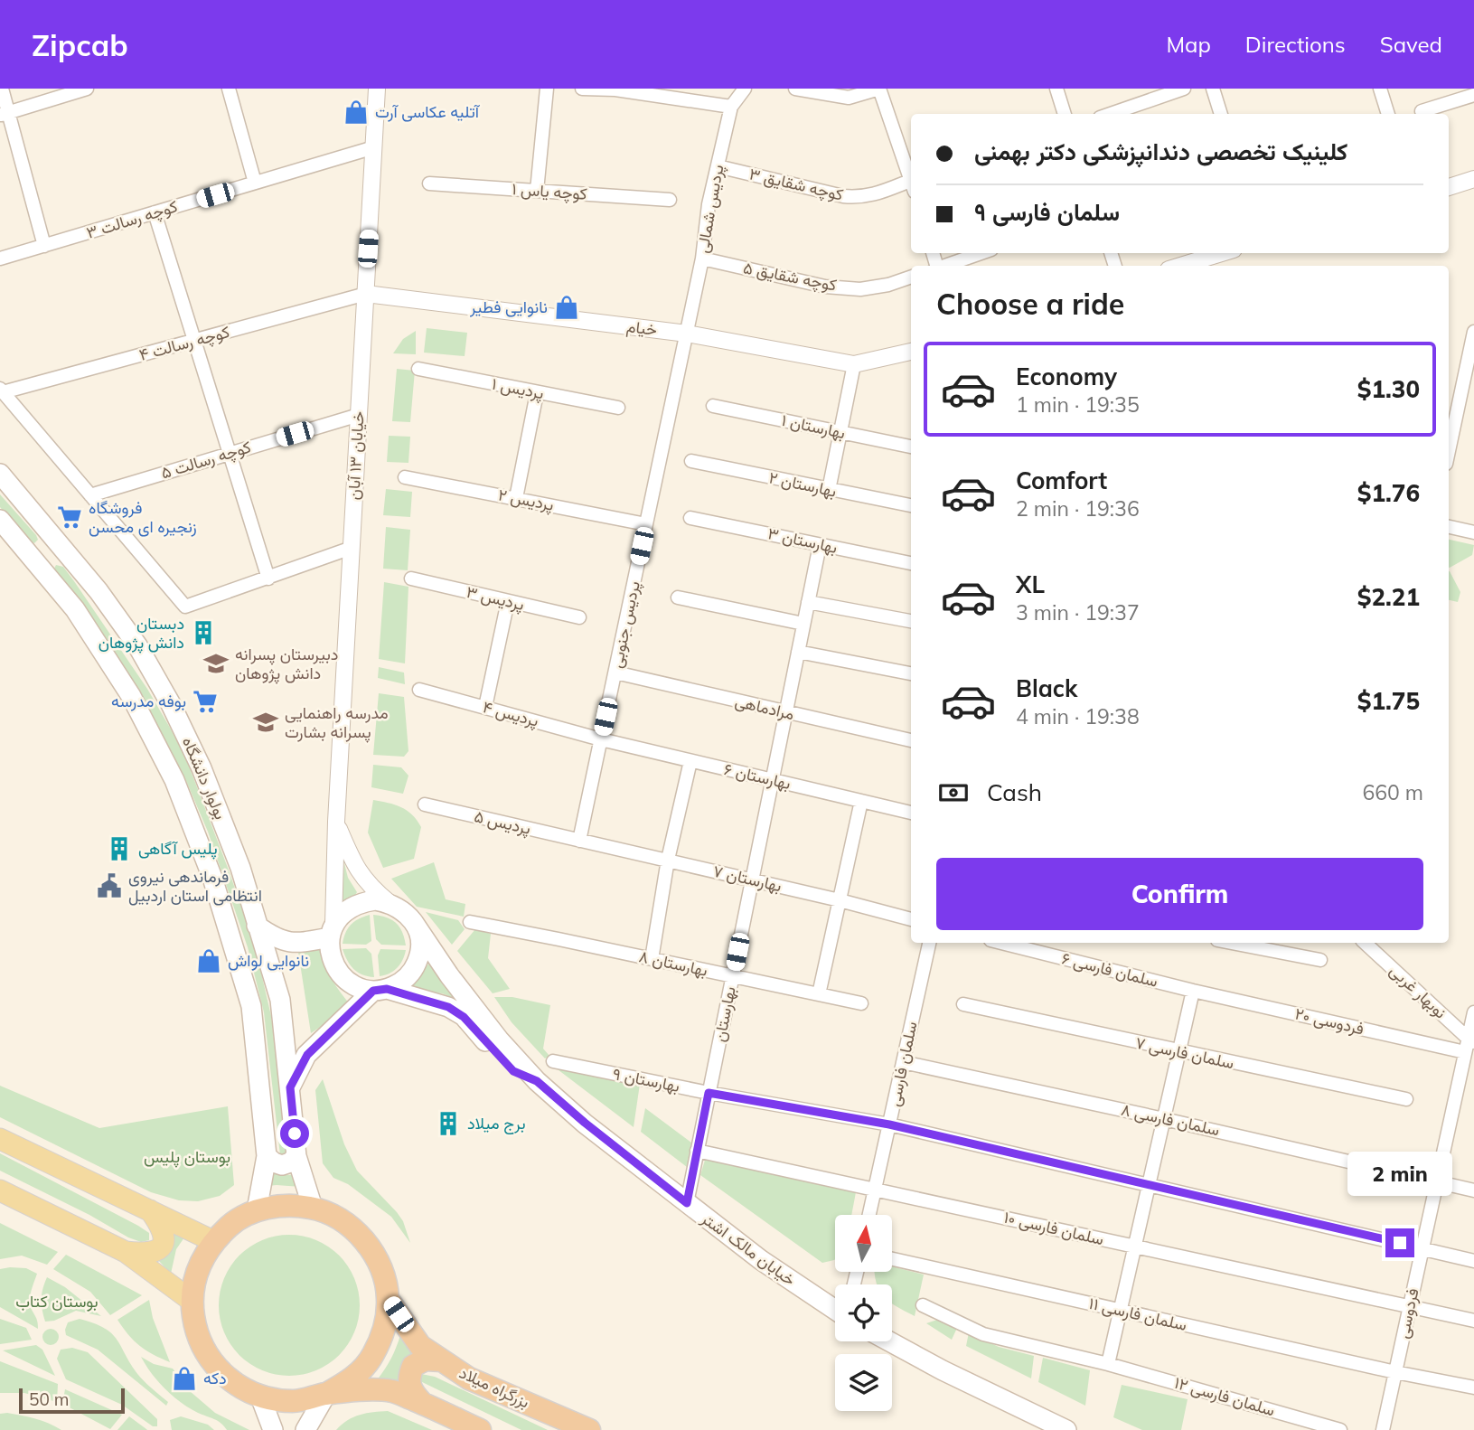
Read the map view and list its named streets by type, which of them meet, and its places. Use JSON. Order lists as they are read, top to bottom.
{
  "streets": {
    "highway": ["بزرگراه میلاد"],
    "main road": ["بولوار دانشگاه", "خیابان مالک اشتر"],
    "street": [
      "کوچه شقایق ۳",
      "کوچه یاس ۱",
      "پردیس شمالی",
      "کوچه رسالت ۳",
      "کوچه شقایق ۵",
      "خیام",
      "کوچه رسالت ۴",
      "پردیس ۱",
      "بهارستان ۱",
      "خیابان ۱۳ آبان",
      "کوچه رسالت ۵",
      "بهارستان ۲",
      "پردیس ۲",
      "بهارستان ۳",
      "پردیس ۳",
      "پردیس جنوبی",
      "مرادماهی",
      "پردیس ۴",
      "بهارستان ۶",
      "پردیس ۵",
      "بهارستان ۷",
      "بهارستان ۸",
      "سلمان فارسی ۶",
      "نوبهار غربی",
      "بهارستان",
      "فردوسی ۲۰",
      "سلمان فارسی ۷",
      "سلمان فارسی",
      "بهارستان ۹",
      "سلمان فارسی ۸",
      "سلمان فارسی ۱۰",
      "فردوسی",
      "سلمان فارسی ۱۱",
      "سلمان فارسی ۱۲"
    ]
  },
  "crossings": [
    ["کوچه شقایق ۳", "پردیس شمالی"],
    ["پردیس شمالی", "کوچه شقایق ۵"],
    ["پردیس شمالی", "خیام"],
    ["پردیس شمالی", "پردیس جنوبی"],
    ["کوچه رسالت ۳", "خیابان ۱۳ آبان"],
    ["خیام", "کوچه رسالت ۴"],
    ["خیام", "خیابان ۱۳ آبان"],
    ["خیام", "پردیس جنوبی"],
    ["کوچه رسالت ۴", "خیابان ۱۳ آبان"],
    ["خیابان ۱۳ آبان", "کوچه رسالت ۵"],
    ["خیابان ۱۳ آبان", "خیابان مالک اشتر"],
    ["پردیس ۲", "پردیس جنوبی"],
    ["بهارستان ۳", "بهارستان"],
    ["پردیس جنوبی", "مرادماهی"],
    ["پردیس جنوبی", "پردیس ۴"],
    ["پردیس جنوبی", "بهارستان ۶"],
    ["پردیس جنوبی", "پردیس ۵"],
    ["پردیس جنوبی", "بهارستان ۷"],
    ["مرادماهی", "بهارستان"],
    ["پردیس ۴", "بهارستان ۶"],
    ["بهارستان ۶", "بهارستان"],
    ["بولوار دانشگاه", "بزرگراه میلاد"],
    ["پردیس ۵", "بهارستان ۷"],
    ["بهارستان ۷", "بهارستان"],
    ["بهارستان ۸", "بهارستان"],
    ["سلمان فارسی ۶", "فردوسی ۲۰"],
    ["نوبهار غربی", "فردوسی ۲۰"],
    ["نوبهار غربی", "فردوسی"],
    ["بهارستان", "بهارستان ۹"],
    ["بهارستان", "سلمان فارسی ۱۰"],
    ["بهارستان", "خیابان مالک اشتر"],
    ["فردوسی ۲۰", "فردوسی"],
    ["سلمان فارسی", "بهارستان ۹"],
    ["سلمان فارسی", "سلمان فارسی ۸"],
    ["سلمان فارسی", "سلمان فارسی ۱۰"],
    ["بهارستان ۹", "فردوسی"],
    ["سلمان فارسی ۸", "فردوسی"],
    ["سلمان فارسی ۱۰", "فردوسی"],
    ["فردوسی", "سلمان فارسی ۱۱"]
  ],
  "parks": ["بوستان پلیس", "بوستان کتاب"],
  "places": {
    "shop": [
      "آتلیه عکاسی آرت",
      "نانوایی فطیر",
      "نانوایی لواش",
      "دکه"
    ],
    "supermarket": ["فروشگاه زنجیره ای محسن", "بوفه مدرسه"],
    "building": ["دبستان دانش پژوهان", "پلیس آگاهی", "برج میلاد"],
    "school or university": ["دبیرستان پسرانه دانش پژوهان", "مدرسه راهنمایی پسرانه بشارت"],
    "public building": ["فرماندهی نیروی انتظامی استان اردبیل"]
  },
  "scale_bar": "50 m",
  "north": "top",
  "page": {
    "header": "Zipcab",
    "nav": ["Map", "Directions", "Saved"],
    "banner": ["کلینیک تخصصی دندانپزشکی دکتر بهمنی", "سلمان فارسی ۹"],
    "heading": "Choose a ride",
    "list": [
      {
        "name": "Economy",
        "note": "1 min · 19:35",
        "value": "$1.30"
      },
      {
        "name": "Comfort",
        "note": "2 min · 19:36",
        "value": "$1.76"
      },
      {
        "name": "XL",
        "note": "3 min · 19:37",
        "value": "$2.21"
      },
      {
        "name": "Black",
        "note": "4 min · 19:38",
        "value": "$1.75"
      }
    ],
    "pay": ["Cash", "660 m"],
    "buttons": "Confirm",
    "bubble": "2 min",
    "scale": "50 m"
  }
}
